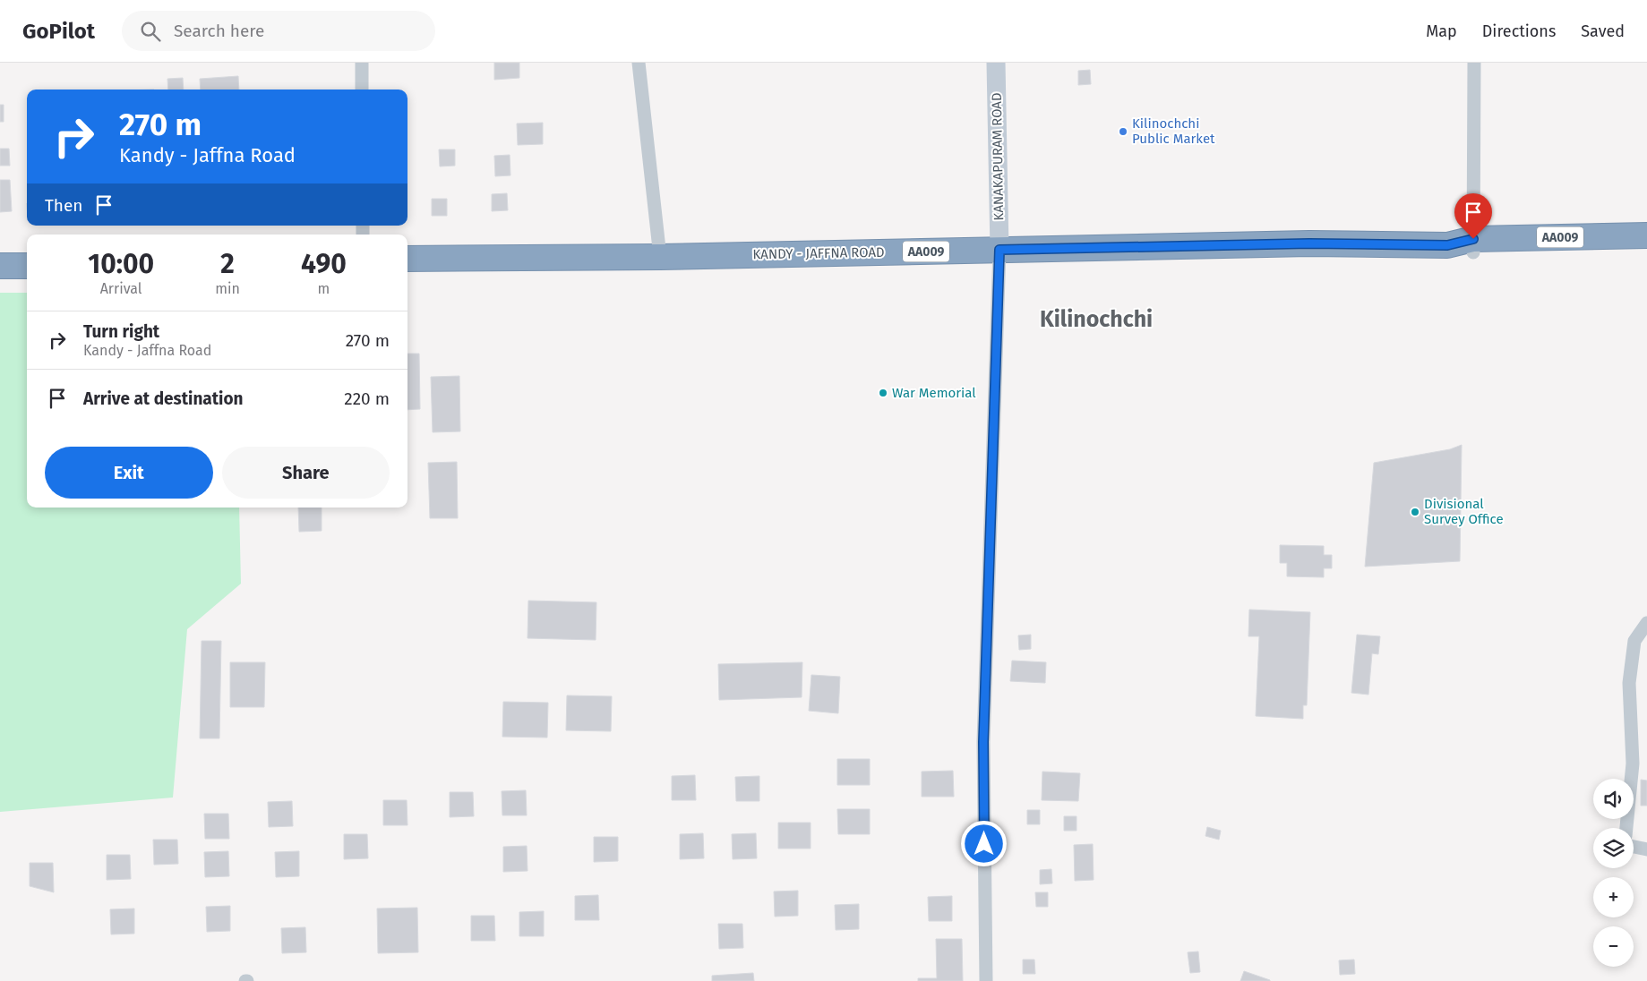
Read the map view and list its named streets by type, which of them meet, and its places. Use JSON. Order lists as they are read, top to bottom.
{
  "streets": {
    "highway": ["AA009", "KANDY - JAFFNA ROAD"],
    "street": ["KANAKAPURAM ROAD"]
  },
  "crossings": [
    ["KANAKAPURAM ROAD", "KANDY - JAFFNA ROAD"]
  ],
  "districts": ["Kilinochchi"],
  "places": ["Kilinochchi Public Market", "War Memorial", "Divisional Survey Office"],
  "page": {
    "header": "GoPilot",
    "search": "Search here",
    "nav": ["Map", "Directions", "Saved"],
    "turn": ["270 m", "Kandy - Jaffna Road"],
    "then": "Then",
    "eta": [
      "10:00",
      "Arrival",
      "2",
      "min",
      "490",
      "m"
    ],
    "list": [
      {
        "name": "Turn right",
        "note": "Kandy - Jaffna Road",
        "value": "270 m"
      },
      {
        "name": "Arrive at destination",
        "value": "220 m"
      }
    ],
    "buttons": ["Exit", "Share"],
    "map_buttons": ["+", "−"]
  }
}
